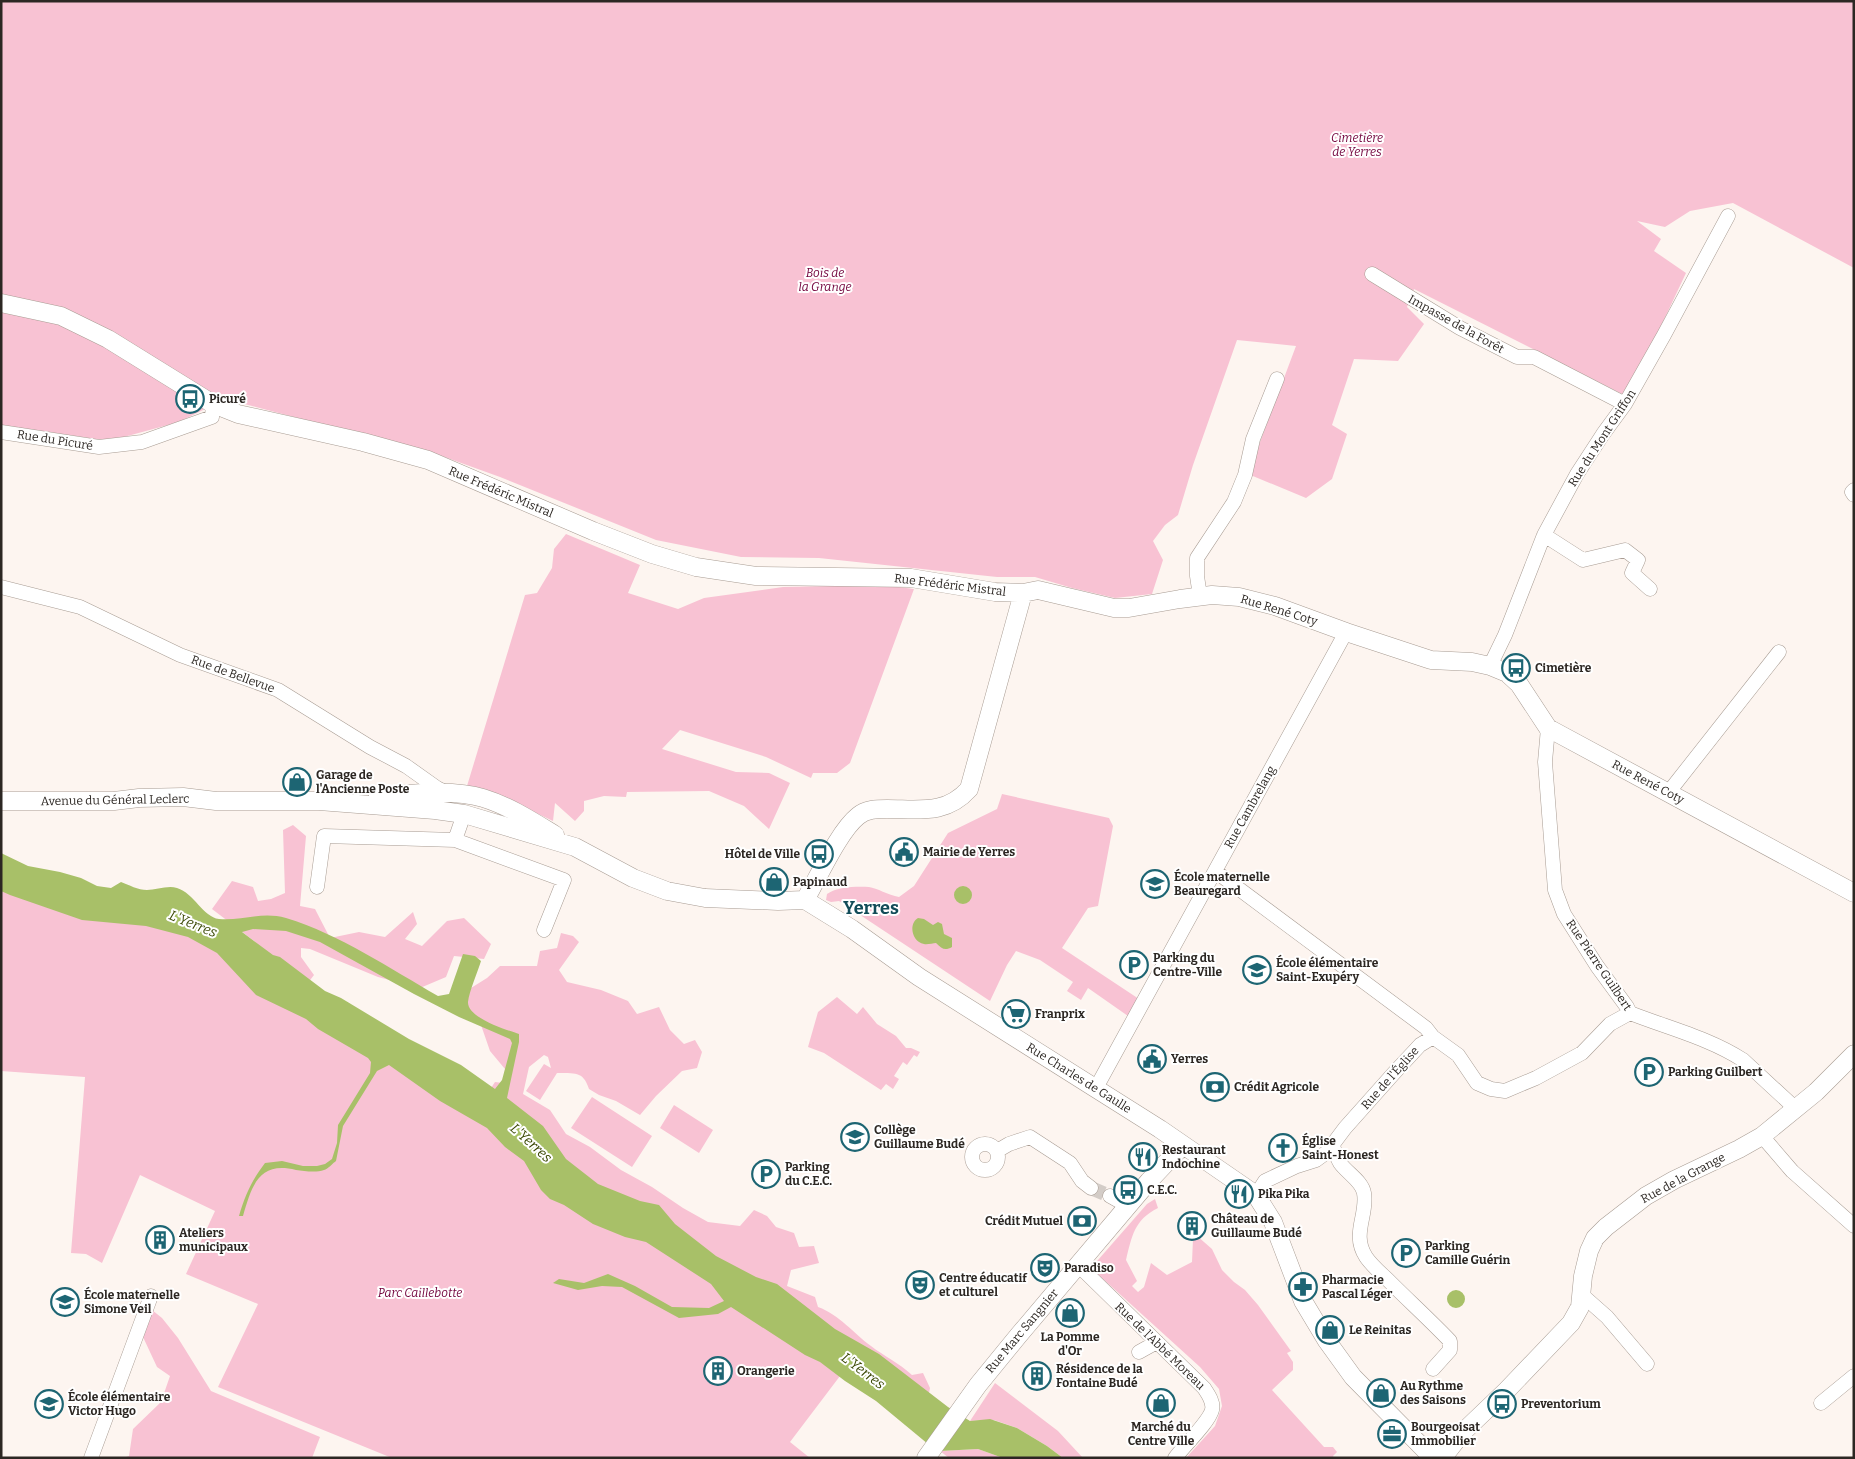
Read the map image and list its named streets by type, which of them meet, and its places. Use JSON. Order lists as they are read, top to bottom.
{
  "streets": {
    "street": [
      "Impasse de la Forêt",
      "Rue du Mont Griffon",
      "Rue du Picuré",
      "Rue Frédéric Mistral",
      "Rue René Coty",
      "Rue de Bellevue",
      "Avenue du Général Leclerc",
      "Rue Cambrelang",
      "Rue Pierre Guilbert",
      "Rue Charles de Gaulle",
      "Rue de l'Église",
      "Rue de la Grange",
      "Rue Marc Sangnier",
      "Rue de l'Abbé Moreau"
    ]
  },
  "crossings": [
    ["Impasse de la Forêt", "Rue du Mont Griffon"],
    ["Rue du Mont Griffon", "Rue René Coty"],
    ["Rue du Picuré", "Rue Frédéric Mistral"],
    ["Rue Frédéric Mistral", "Rue René Coty"],
    ["Rue René Coty", "Rue Cambrelang"],
    ["Rue René Coty", "Rue Pierre Guilbert"],
    ["Rue de Bellevue", "Avenue du Général Leclerc"],
    ["Rue Cambrelang", "Rue Charles de Gaulle"],
    ["Rue Pierre Guilbert", "Rue de la Grange"],
    ["Rue Charles de Gaulle", "Rue de l'Église"],
    ["Rue Charles de Gaulle", "Rue de la Grange"],
    ["Rue Charles de Gaulle", "Rue Marc Sangnier"],
    ["Rue Marc Sangnier", "Rue de l'Abbé Moreau"]
  ],
  "districts": ["Yerres"],
  "water": ["L'Yerres"],
  "parks": ["Cimetière de Yerres", "Bois de la Grange", "Parc Caillebotte"],
  "places": {
    "bus stop": [
      "Picuré",
      "Cimetière",
      "Hôtel de Ville",
      "C.E.C.",
      "Preventorium"
    ],
    "shop": [
      "Garage de l'Ancienne Poste",
      "Papinaud",
      "La Pomme d'Or",
      "Le Reinitas",
      "Au Rythme des Saisons",
      "Marché du Centre Ville"
    ],
    "public building": ["Mairie de Yerres", "Yerres"],
    "school or university": [
      "École maternelle Beauregard",
      "École élémentaire Saint-Exupéry",
      "Collège Guillaume Budé",
      "École maternelle Simone Veil",
      "École élémentaire Victor Hugo"
    ],
    "parking": [
      "Parking du Centre-Ville",
      "Parking Guilbert",
      "Parking du C.E.C.",
      "Parking Camille Guérin"
    ],
    "supermarket": ["Franprix"],
    "bank": ["Crédit Agricole", "Crédit Mutuel"],
    "church": ["Église Saint-Honest"],
    "restaurant": ["Restaurant Indochine", "Pika Pika"],
    "building": [
      "Château de Guillaume Budé",
      "Ateliers municipaux",
      "Orangerie",
      "Résidence de la Fontaine Budé"
    ],
    "theatre": ["Paradiso", "Centre éducatif et culturel"],
    "pharmacy": ["Pharmacie Pascal Léger"],
    "office": ["Bourgeoisat Immobilier"]
  }
}
